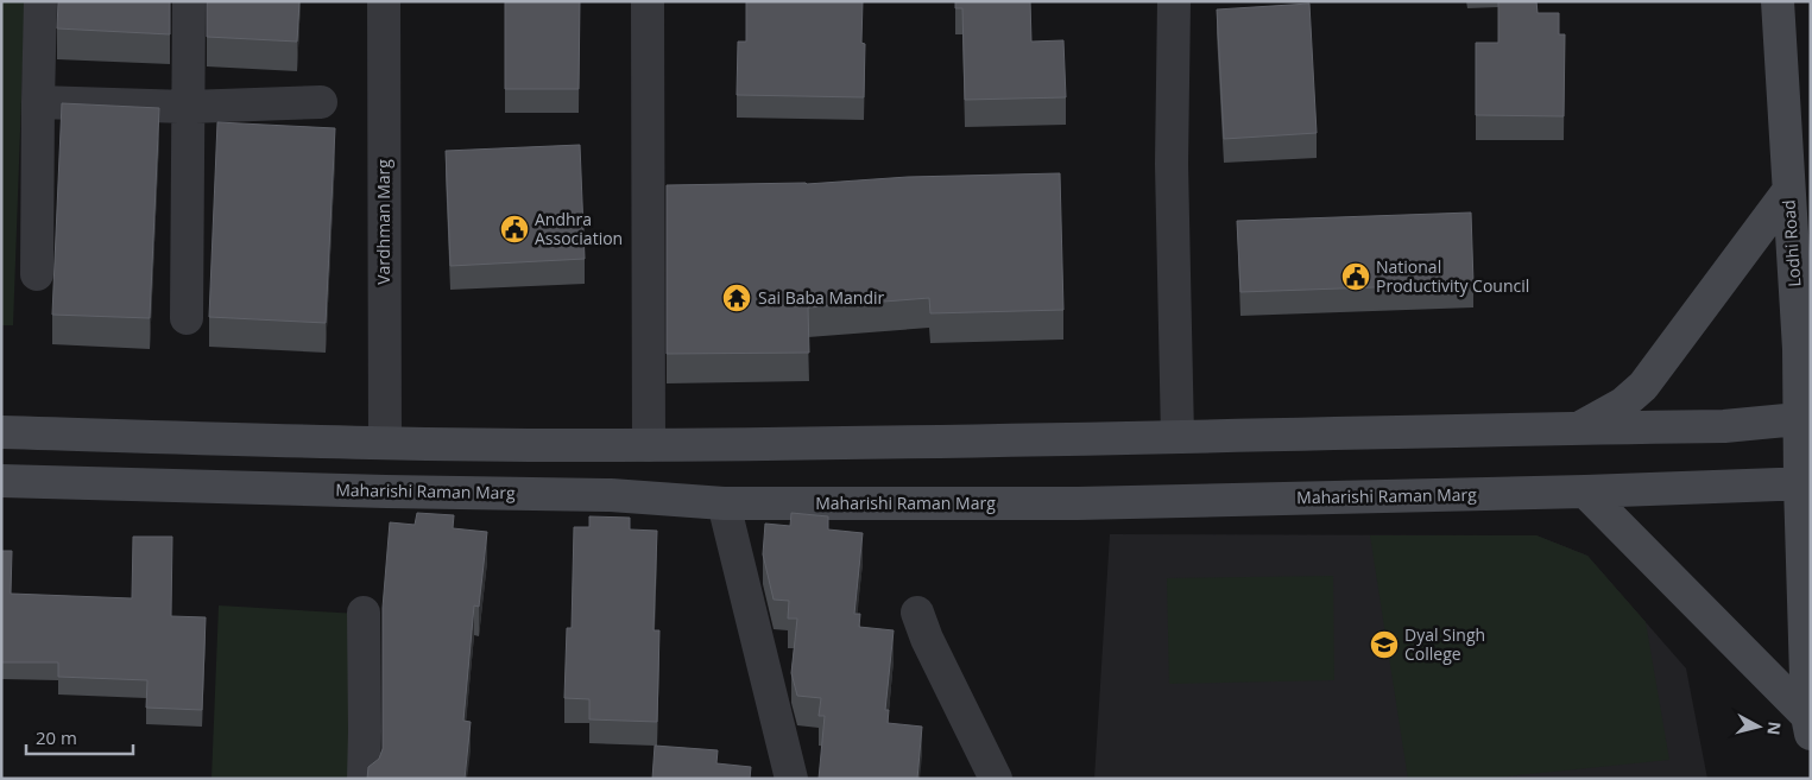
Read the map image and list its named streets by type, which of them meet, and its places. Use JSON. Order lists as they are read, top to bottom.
{
  "streets": {
    "main road": ["Lodhi Road", "Maharishi Raman Marg"],
    "street": ["Vardhman Marg"]
  },
  "crossings": [
    ["Lodhi Road", "Maharishi Raman Marg"]
  ],
  "places": {
    "public building": ["Andhra Association", "National Productivity Council"],
    "temple": ["Sai Baba Mandir"],
    "school or university": ["Dyal Singh College"]
  },
  "scale_bar": "20 m",
  "north": "right"
}
